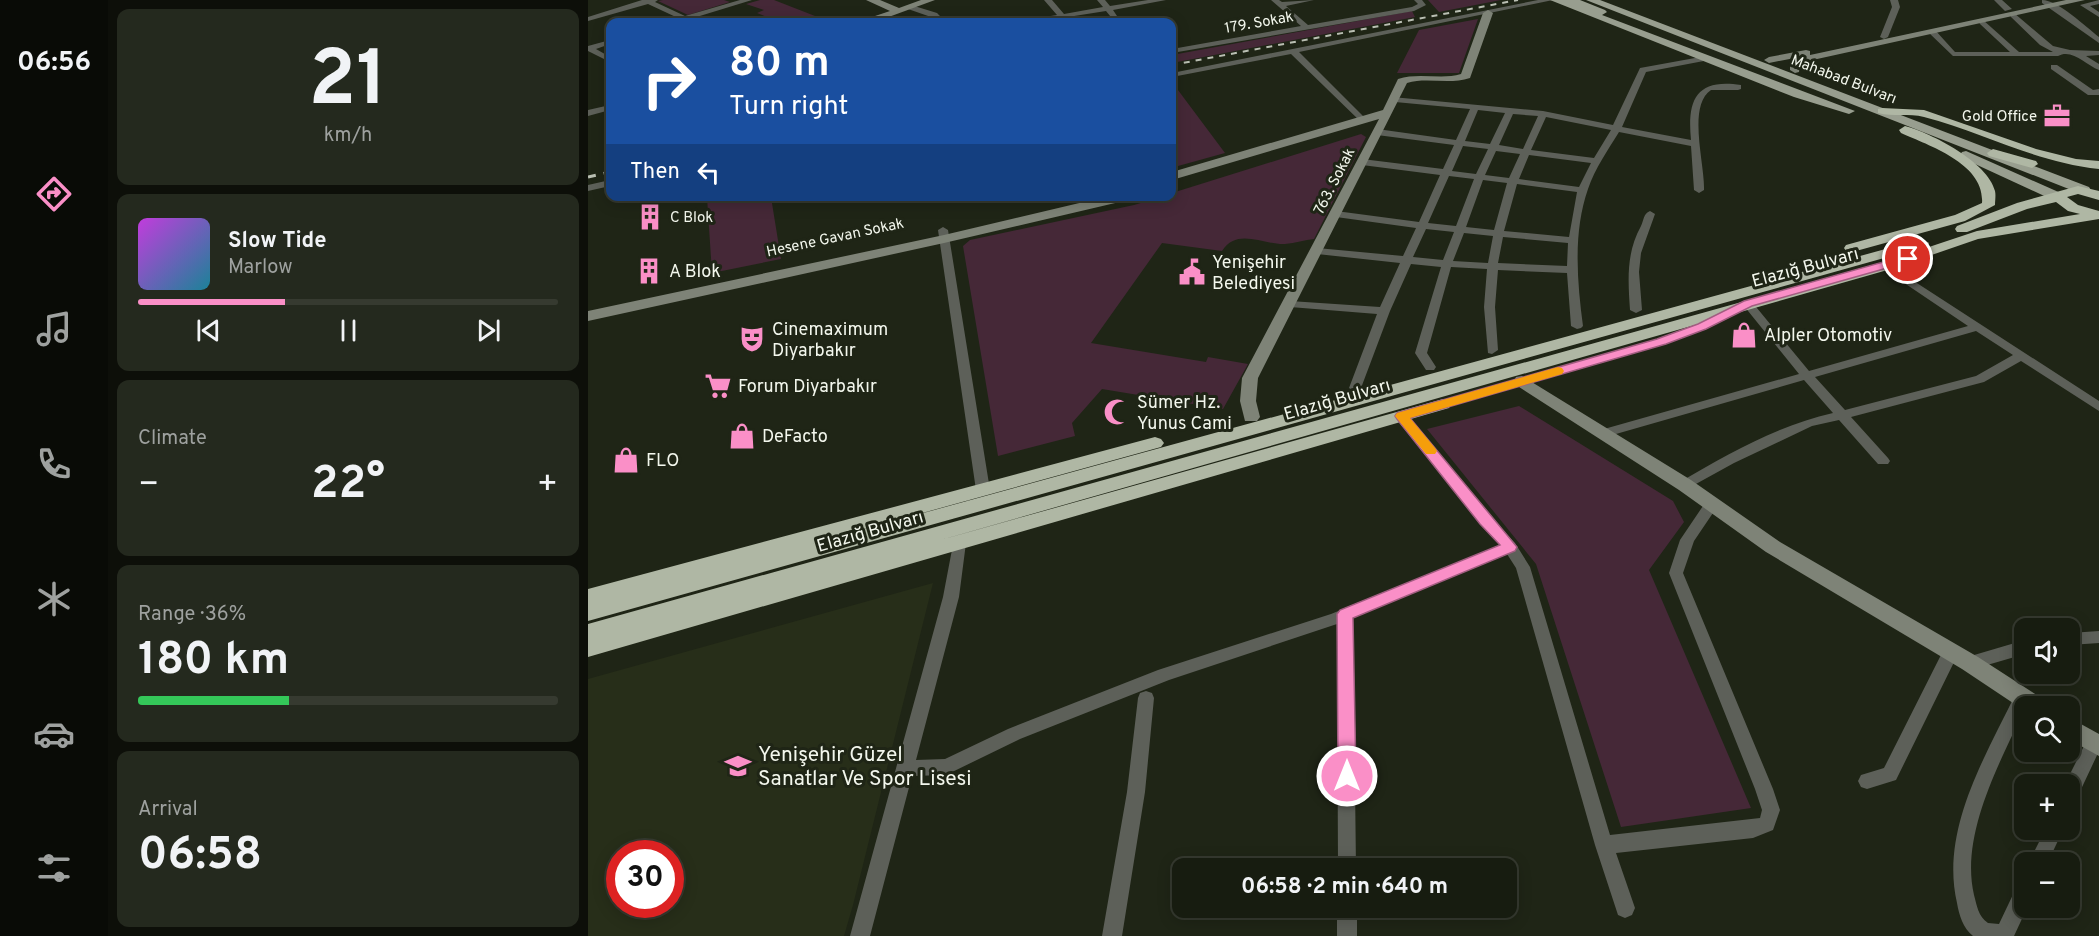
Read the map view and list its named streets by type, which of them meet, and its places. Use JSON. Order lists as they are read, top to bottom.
{
  "streets": {
    "highway": ["Elazığ Bulvarı"],
    "main road": ["Mahabad Bulvarı"],
    "street": ["179. Sokak", "763. Sokak", "Hesene Gavan Sokak"]
  },
  "crossings": [
    ["Mahabad Bulvarı", "Elazığ Bulvarı"]
  ],
  "places": {
    "office": ["Gold Office"],
    "building": ["C Blok", "A Blok"],
    "public building": ["Yenişehir Belediyesi"],
    "shop": ["Alpler Otomotiv", "DeFacto", "FLO"],
    "theatre": ["Cinemaximum Diyarbakır"],
    "supermarket": ["Forum Diyarbakır"],
    "mosque": ["Sümer Hz. Yunus Cami"],
    "school or university": ["Yenişehir Güzel Sanatlar Ve Spor Lisesi"]
  },
  "page": {
    "tabs": "06:56",
    "tile": [
      ["21", "km/h"],
      "Climate",
      ["Range · 36%", "180 km"],
      ["Arrival", "06:58"]
    ],
    "turn": ["80 m", "Turn right"],
    "then": "Then",
    "song": ["Slow Tide", "Marlow"],
    "heat": ["−", "22°", "+"],
    "map_buttons": ["+", "−"],
    "limit": "30",
    "trip": "06:58 · 2 min · 640 m"
  }
}
